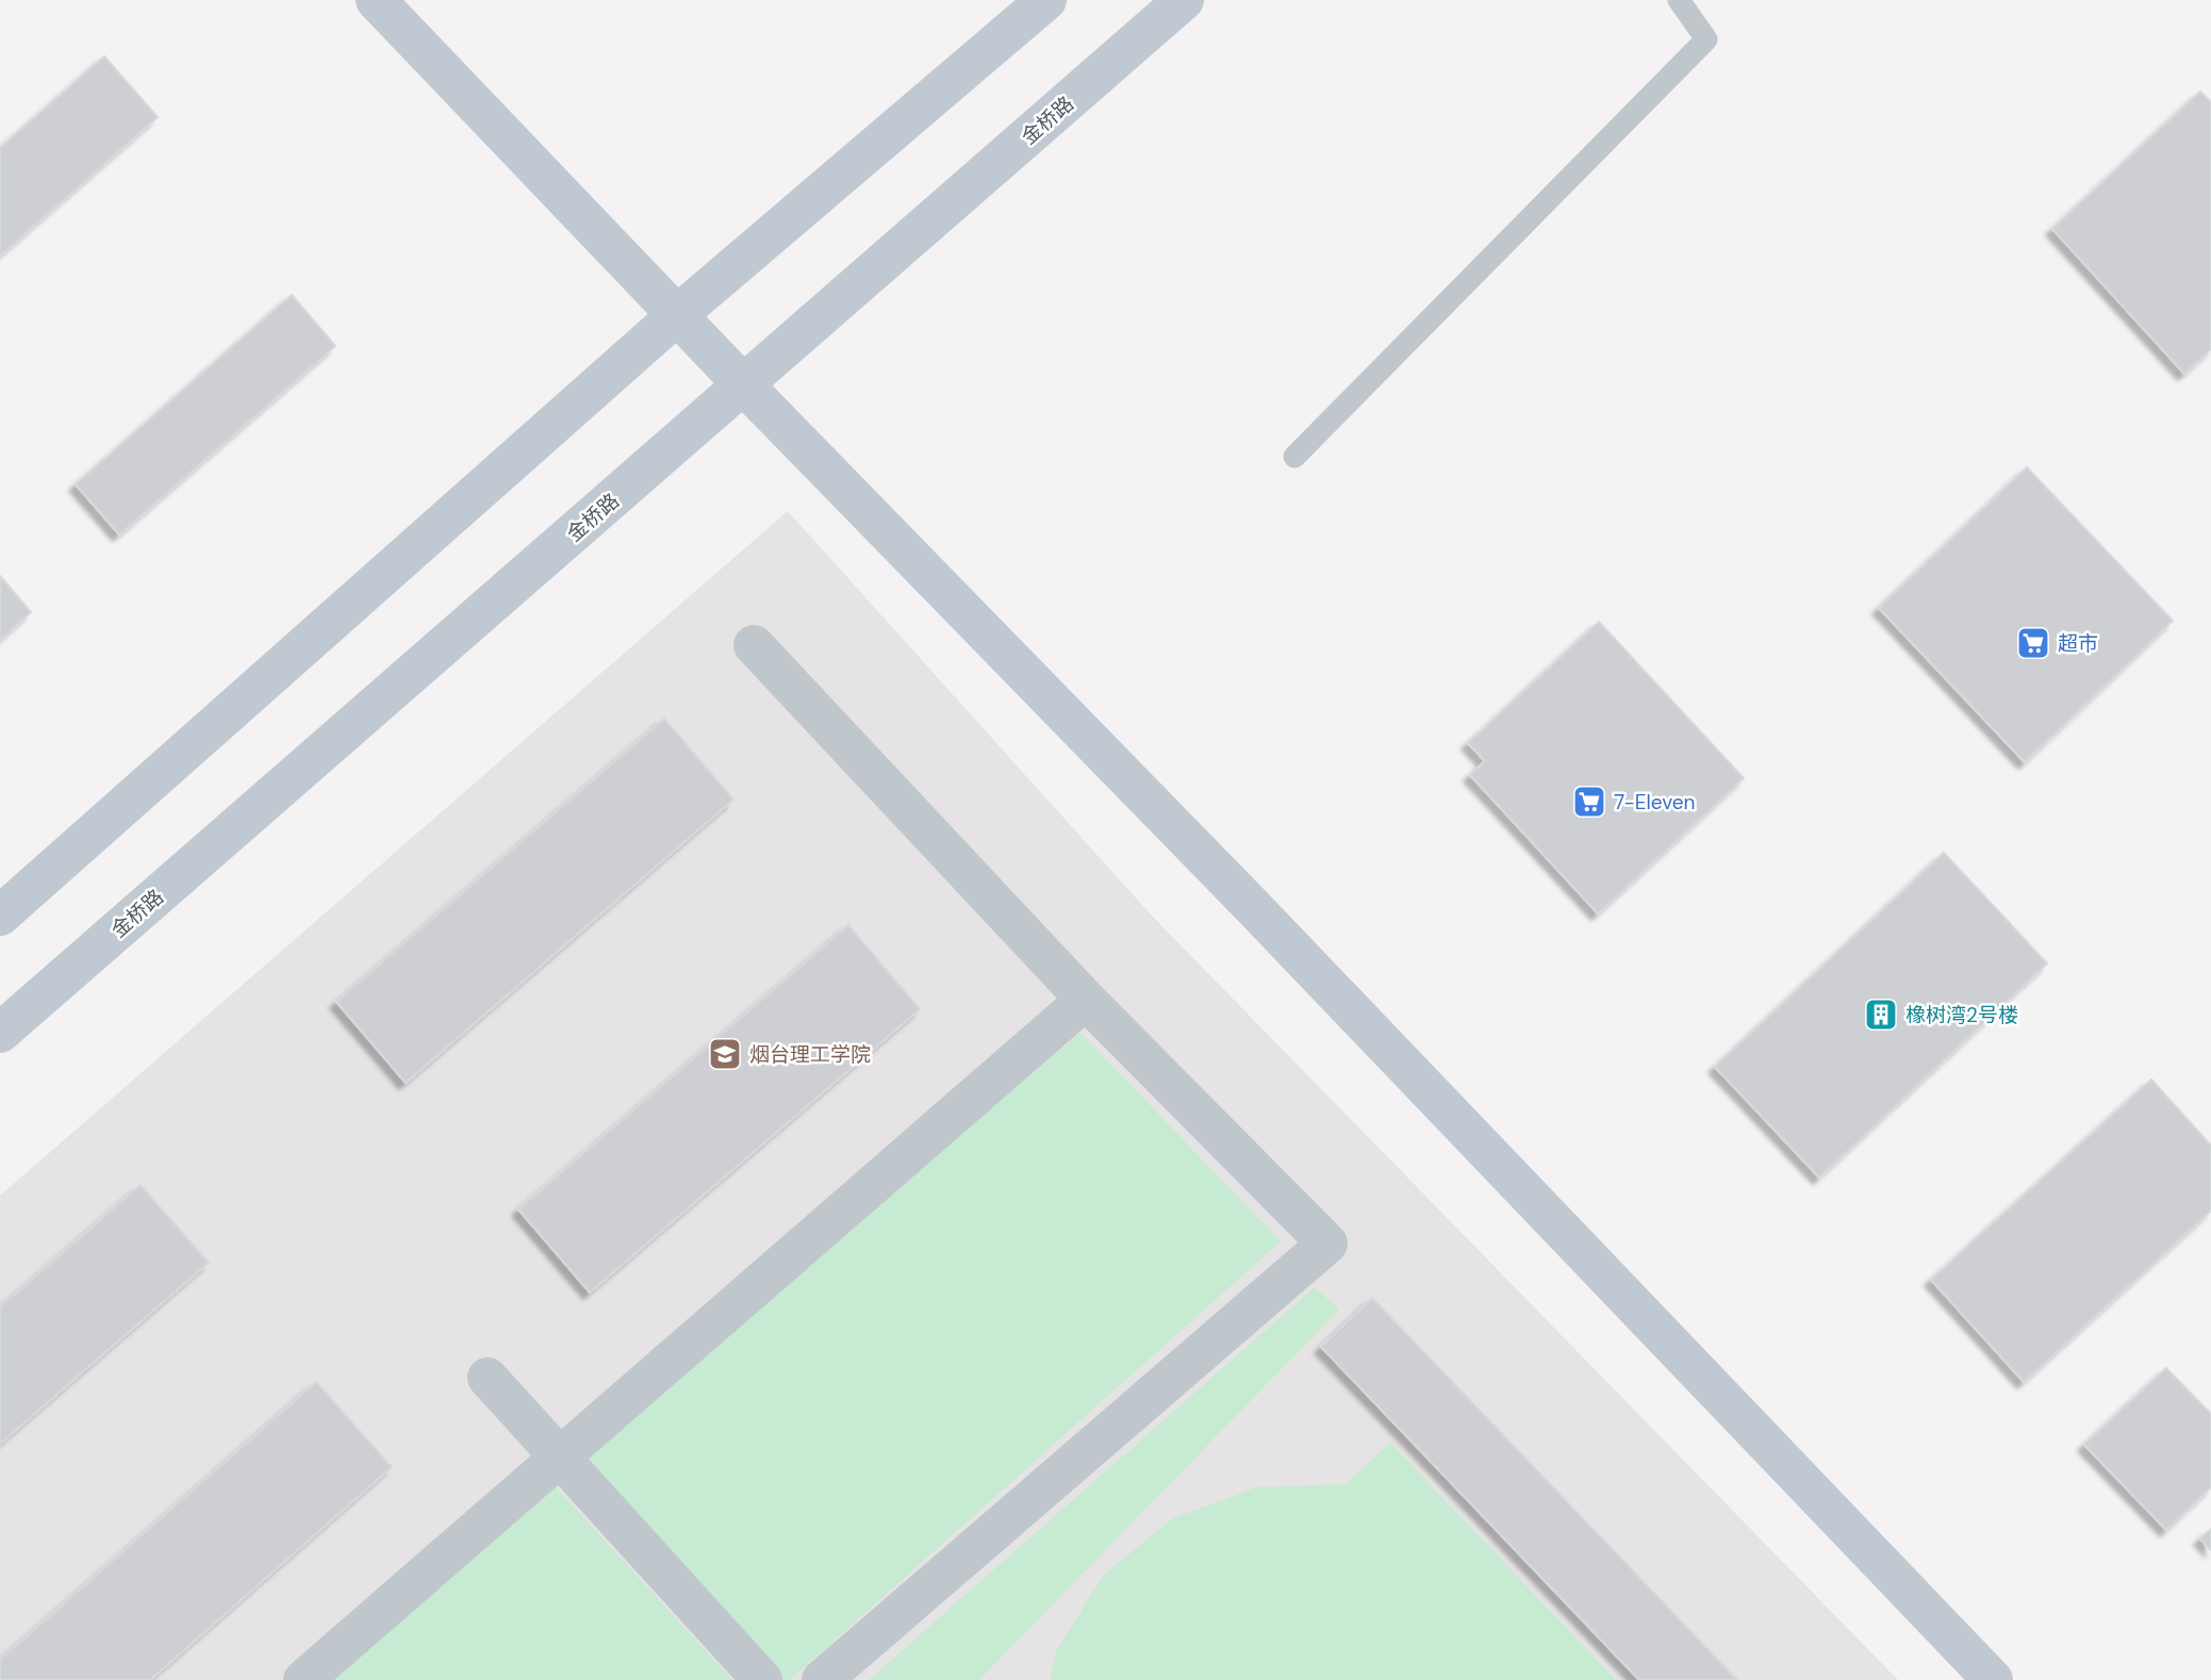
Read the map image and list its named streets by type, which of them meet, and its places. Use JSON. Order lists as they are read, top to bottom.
{
  "streets": {
    "street": ["金桥路"]
  },
  "places": {
    "supermarket": ["超市", "7-Eleven"],
    "building": ["橡树湾2号楼"],
    "school or university": ["烟台理工学院"]
  }
}
